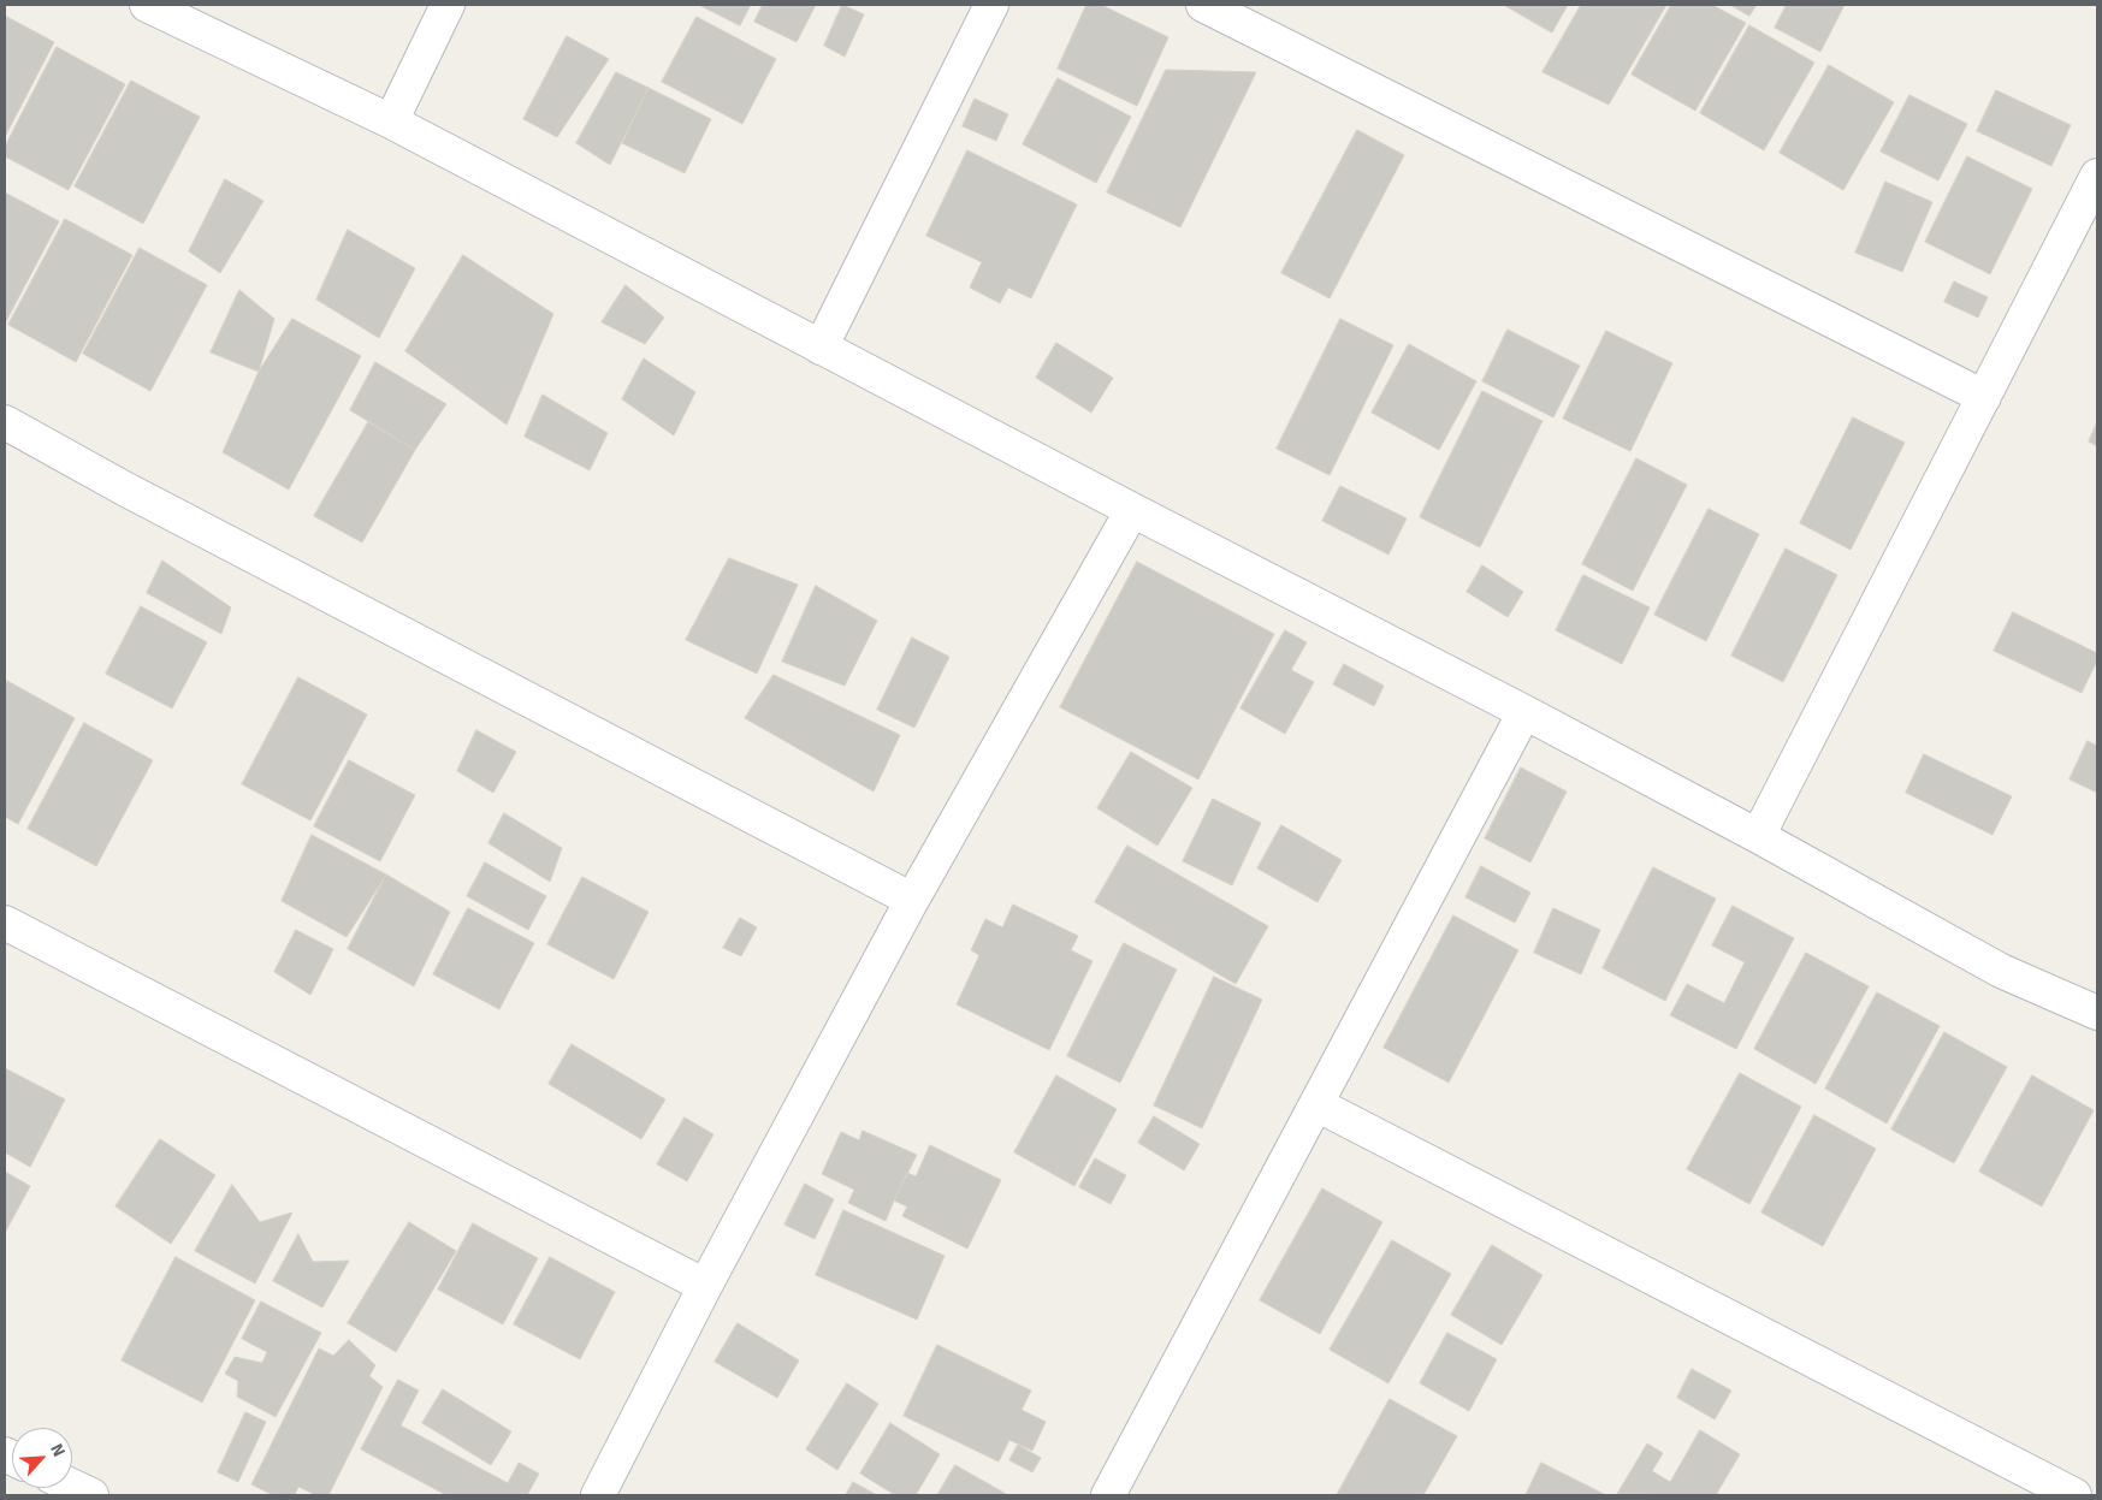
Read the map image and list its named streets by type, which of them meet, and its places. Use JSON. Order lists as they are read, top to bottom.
{
  "north": "top right"
}
